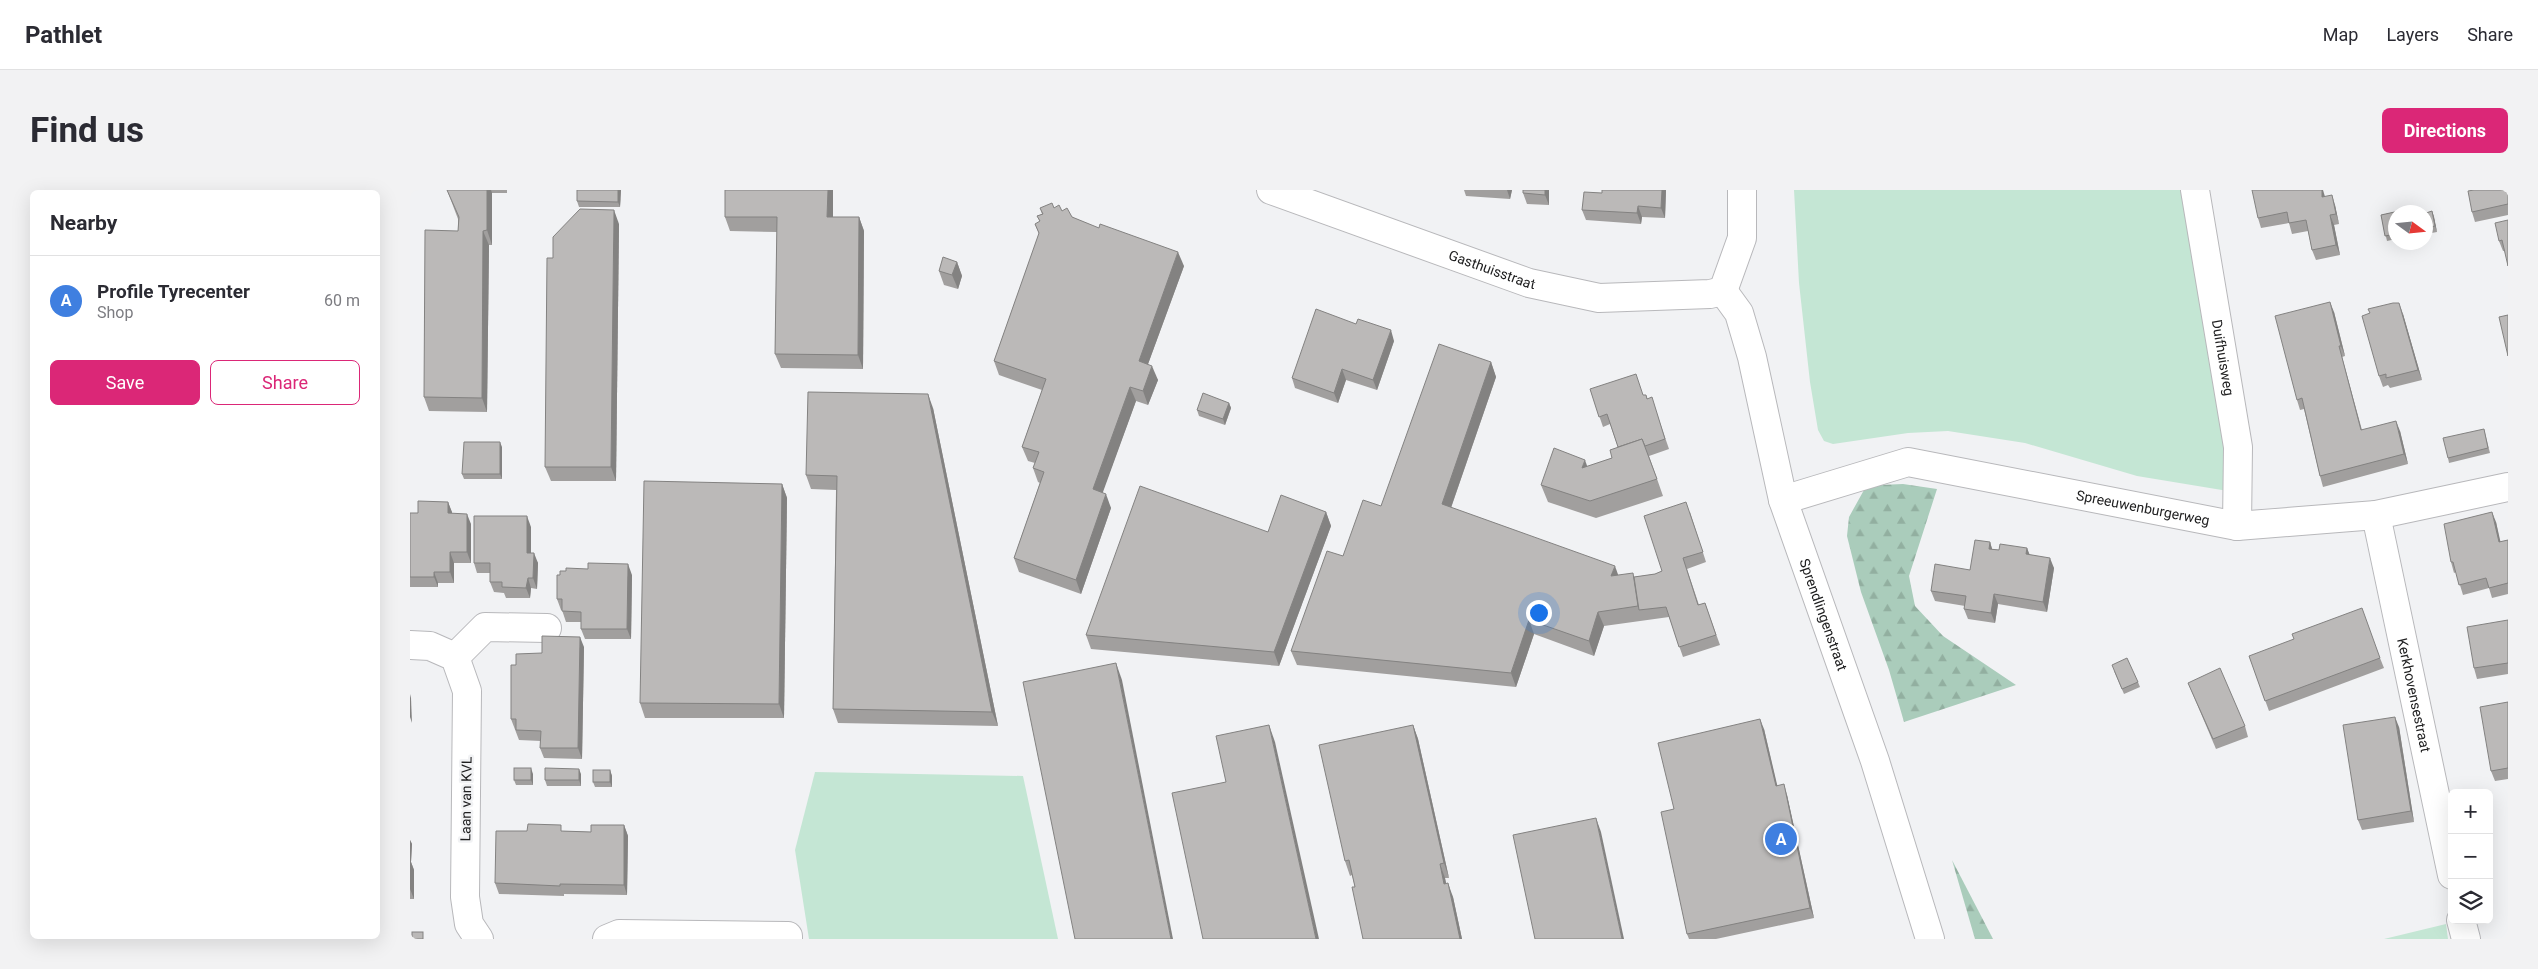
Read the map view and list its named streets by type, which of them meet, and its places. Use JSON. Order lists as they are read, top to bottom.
{
  "streets": {
    "street": [
      "Gasthuisstraat",
      "Duifhuisweg",
      "Spreeuwenburgerweg",
      "Sprendlingenstraat",
      "Kerkhovensestraat",
      "Laan van KVL"
    ]
  },
  "crossings": [
    ["Gasthuisstraat", "Sprendlingenstraat"],
    ["Duifhuisweg", "Spreeuwenburgerweg"],
    ["Spreeuwenburgerweg", "Sprendlingenstraat"],
    ["Spreeuwenburgerweg", "Kerkhovensestraat"]
  ],
  "north": "right",
  "page": {
    "header": "Pathlet",
    "nav": ["Map", "Layers", "Share"],
    "buttons": [
      "Directions",
      ["Save", "Share"]
    ],
    "title": "Find us",
    "heading": "Nearby",
    "list": [
      {
        "mark": "A",
        "name": "Profile Tyrecenter",
        "note": "Shop",
        "value": "60 m"
      }
    ],
    "map_buttons": ["+", "−"],
    "pins": "A"
  }
}
